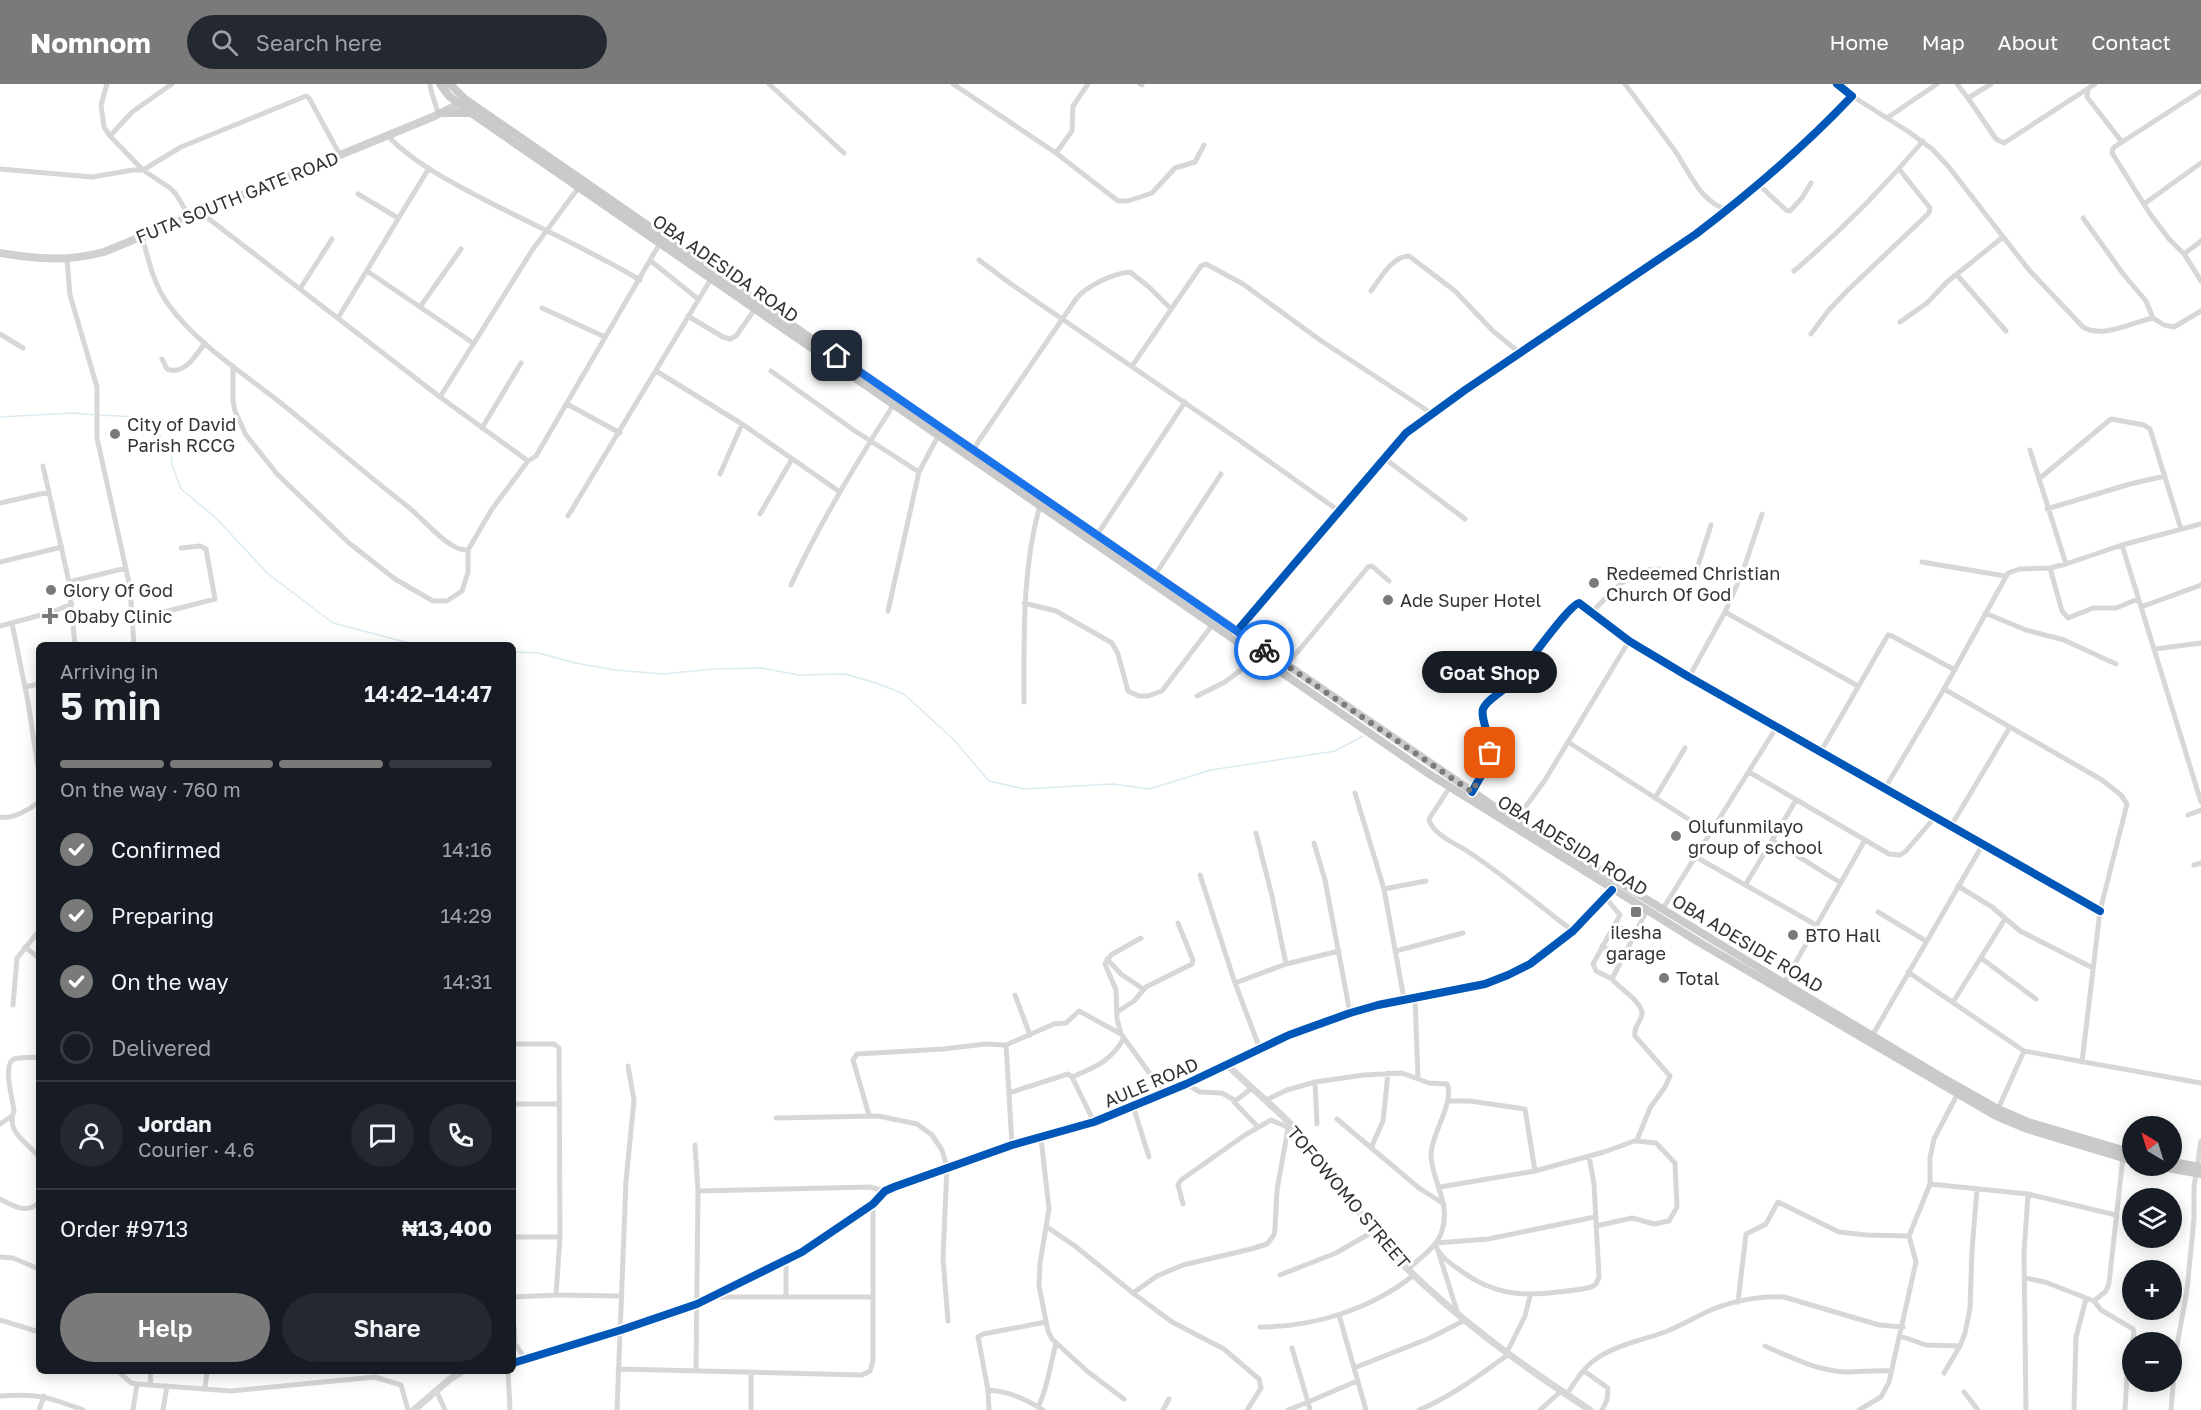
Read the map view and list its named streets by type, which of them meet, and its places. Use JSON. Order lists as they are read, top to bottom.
{
  "streets": {
    "main road": ["FUTA SOUTH GATE ROAD", "OBA ADESIDA ROAD", "OBA ADESIDE ROAD"],
    "street": ["AULE ROAD", "TOFOWOMO STREET"]
  },
  "crossings": [
    ["FUTA SOUTH GATE ROAD", "OBA ADESIDA ROAD"],
    ["OBA ADESIDA ROAD", "OBA ADESIDE ROAD"],
    ["OBA ADESIDA ROAD", "AULE ROAD"],
    ["AULE ROAD", "TOFOWOMO STREET"]
  ],
  "places": {
    "other": [
      "City of David Parish RCCG",
      "Redeemed Christian Church Of God",
      "Glory Of God",
      "Ade Super Hotel",
      "Goat Shop",
      "Olufunmilayo group of school",
      "BTO Hall",
      "Total"
    ],
    "health": ["Obaby Clinic"],
    "transit": ["ilesha garage"]
  },
  "north": "top left",
  "page": {
    "header": "Nomnom",
    "search": "Search here",
    "nav": [
      "Home",
      "Map",
      "About",
      "Contact"
    ],
    "heading": ["5 min", "Arriving in", "14:42–14:47"],
    "panel": [
      "Jordan",
      "Courier · 4.6",
      "Order #9713",
      "₦13,400"
    ],
    "bubble": "Goat Shop",
    "bar": "On the way · 760 m",
    "list": [
      ["Confirmed", "14:16"],
      ["Preparing", "14:29"],
      ["On the way", "14:31"],
      "Delivered"
    ],
    "map_buttons": ["+", "−"],
    "buttons": ["Help", "Share"]
  }
}
